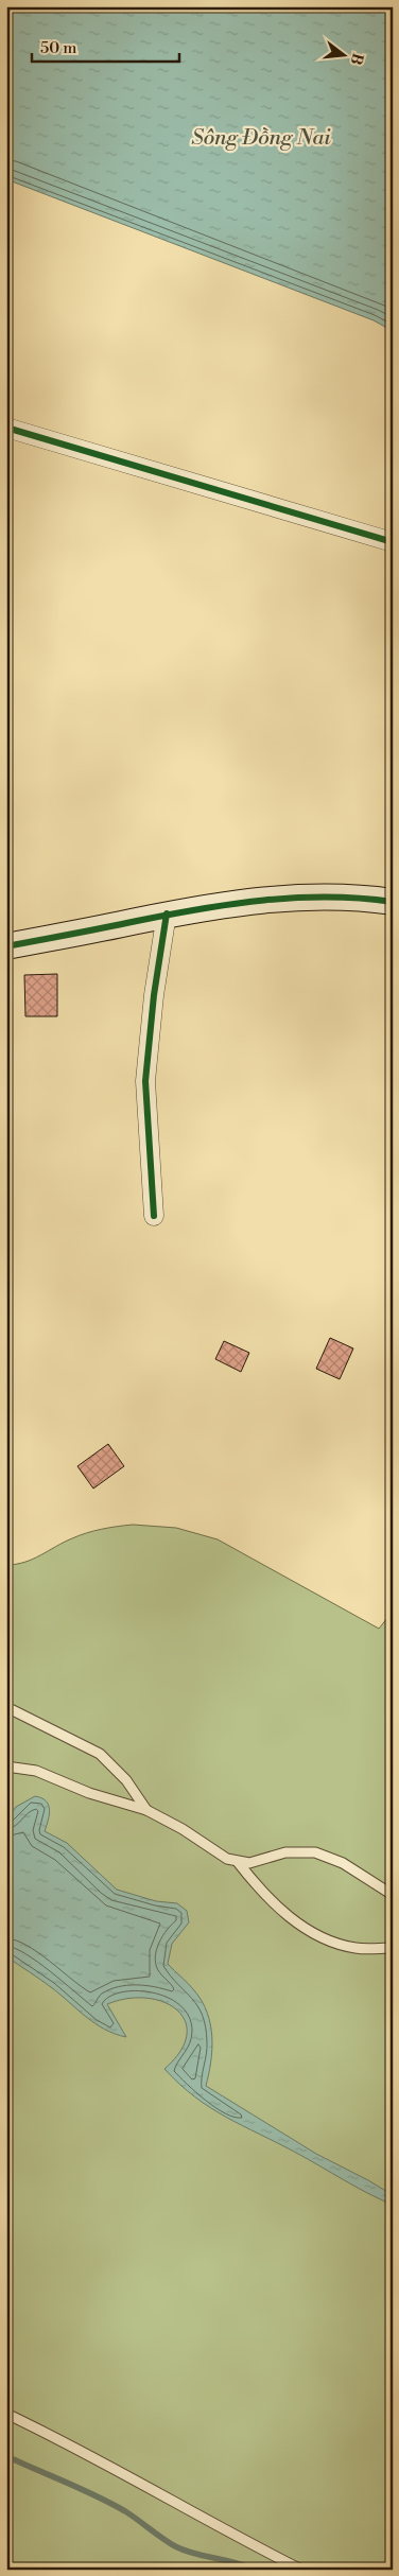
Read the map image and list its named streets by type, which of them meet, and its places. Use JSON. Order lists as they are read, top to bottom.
{
  "water": ["Sông Đồng Nai"],
  "scale_bar": "50 m",
  "north": "right"
}
